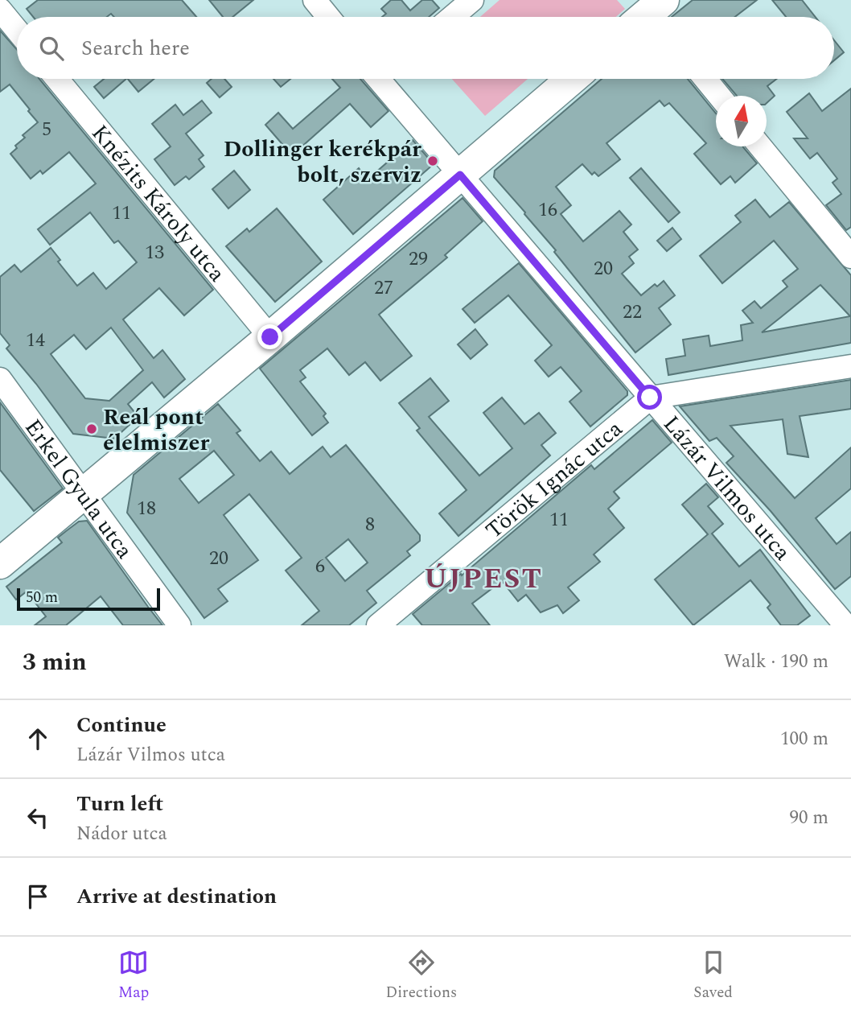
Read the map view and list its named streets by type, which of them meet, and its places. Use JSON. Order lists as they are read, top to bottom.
{
  "streets": {
    "street": [
      "Knézits Károly utca",
      "Török Ignác utca",
      "Lázár Vilmos utca",
      "Erkel Gyula utca"
    ]
  },
  "crossings": [
    ["Török Ignác utca", "Lázár Vilmos utca"]
  ],
  "districts": ["ÚJPEST"],
  "places": ["Dollinger kerékpár bolt, szerviz", "Reál pont élelmiszer"],
  "house_numbers": [
    "5",
    "16",
    "11",
    "13",
    "29",
    "20",
    "27",
    "22",
    "14",
    "18",
    "11",
    "8",
    "20",
    "6"
  ],
  "scale_bar": "50 m",
  "north": "top",
  "page": {
    "search": "Search here",
    "scale": "50 m",
    "heading": ["3 min", "Walk · 190 m"],
    "list": [
      ["Continue", "Lázár Vilmos utca", "100 m"],
      ["Turn left", "Nádor utca", "90 m"],
      "Arrive at destination"
    ],
    "nav": ["Map", "Directions", "Saved"]
  }
}
